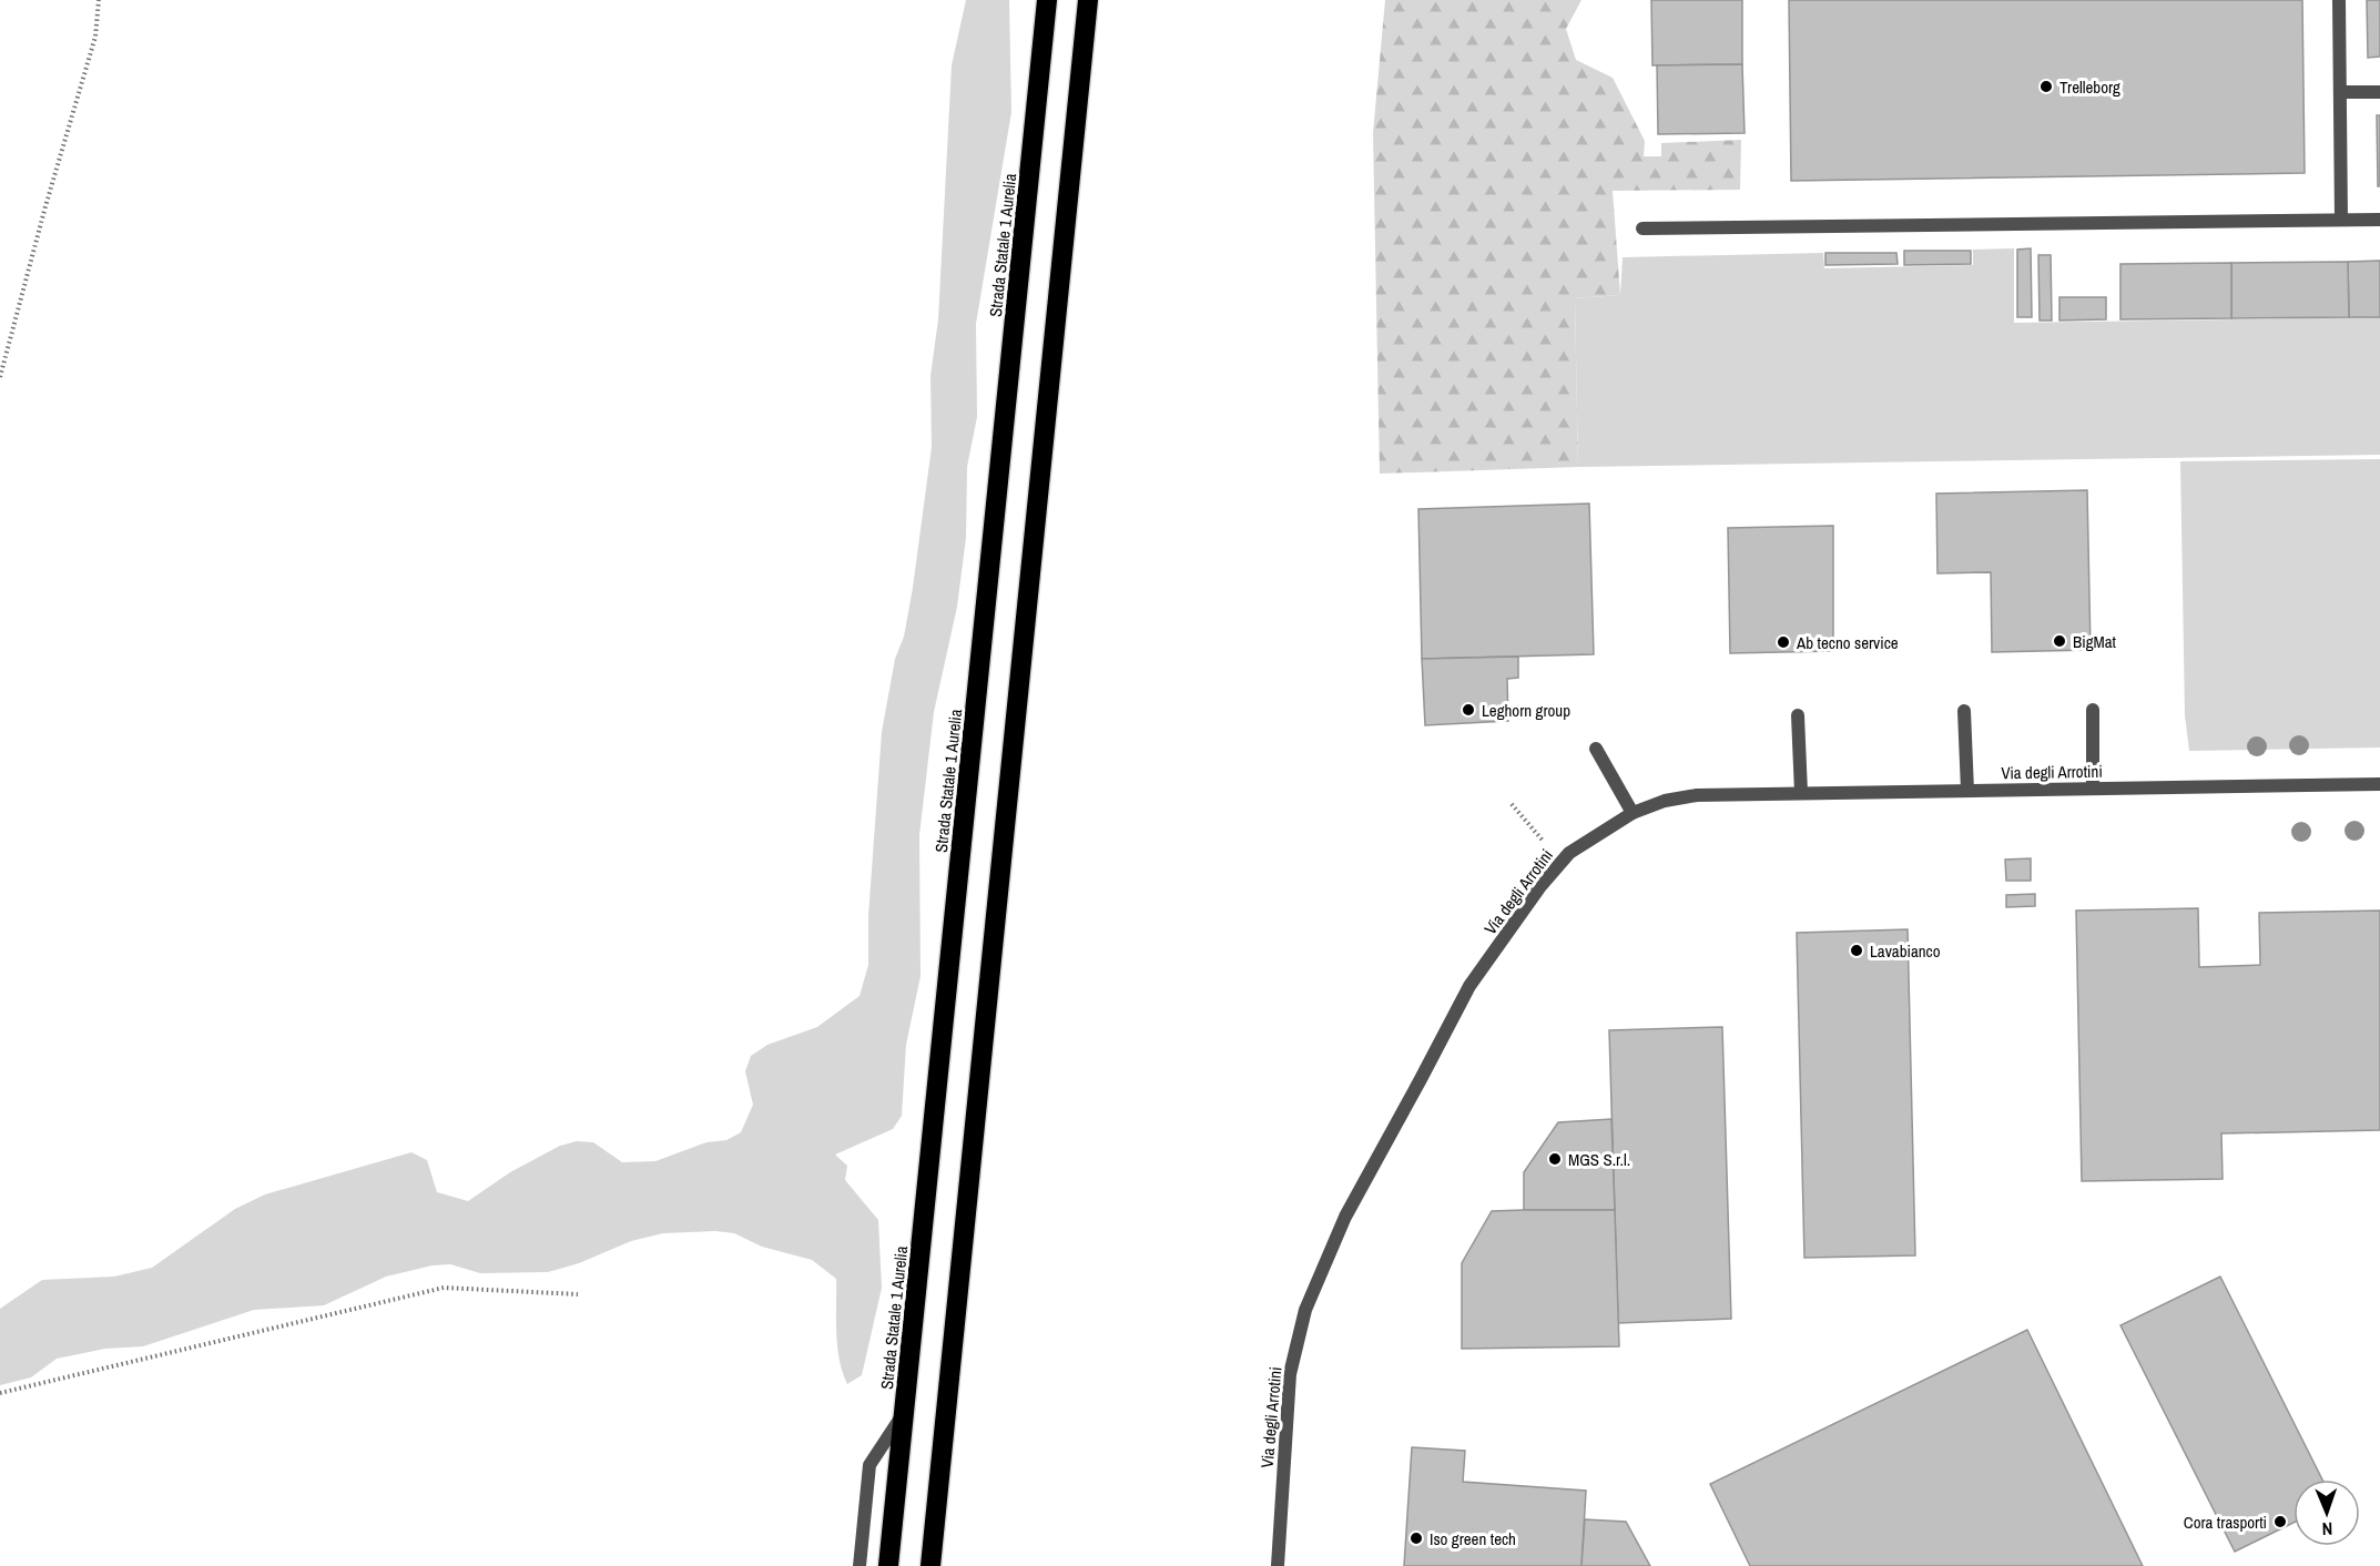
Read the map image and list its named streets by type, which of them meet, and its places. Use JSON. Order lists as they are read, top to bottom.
{
  "streets": {
    "highway": ["Strada Statale 1 Aurelia"],
    "street": ["Via degli Arrotini"]
  },
  "places": [
    "Trelleborg",
    "BigMat",
    "Ab tecno service",
    "Leghorn group",
    "Lavabianco",
    "MGS S.r.l.",
    "Cora trasporti",
    "Iso green tech"
  ],
  "north": "bottom"
}
